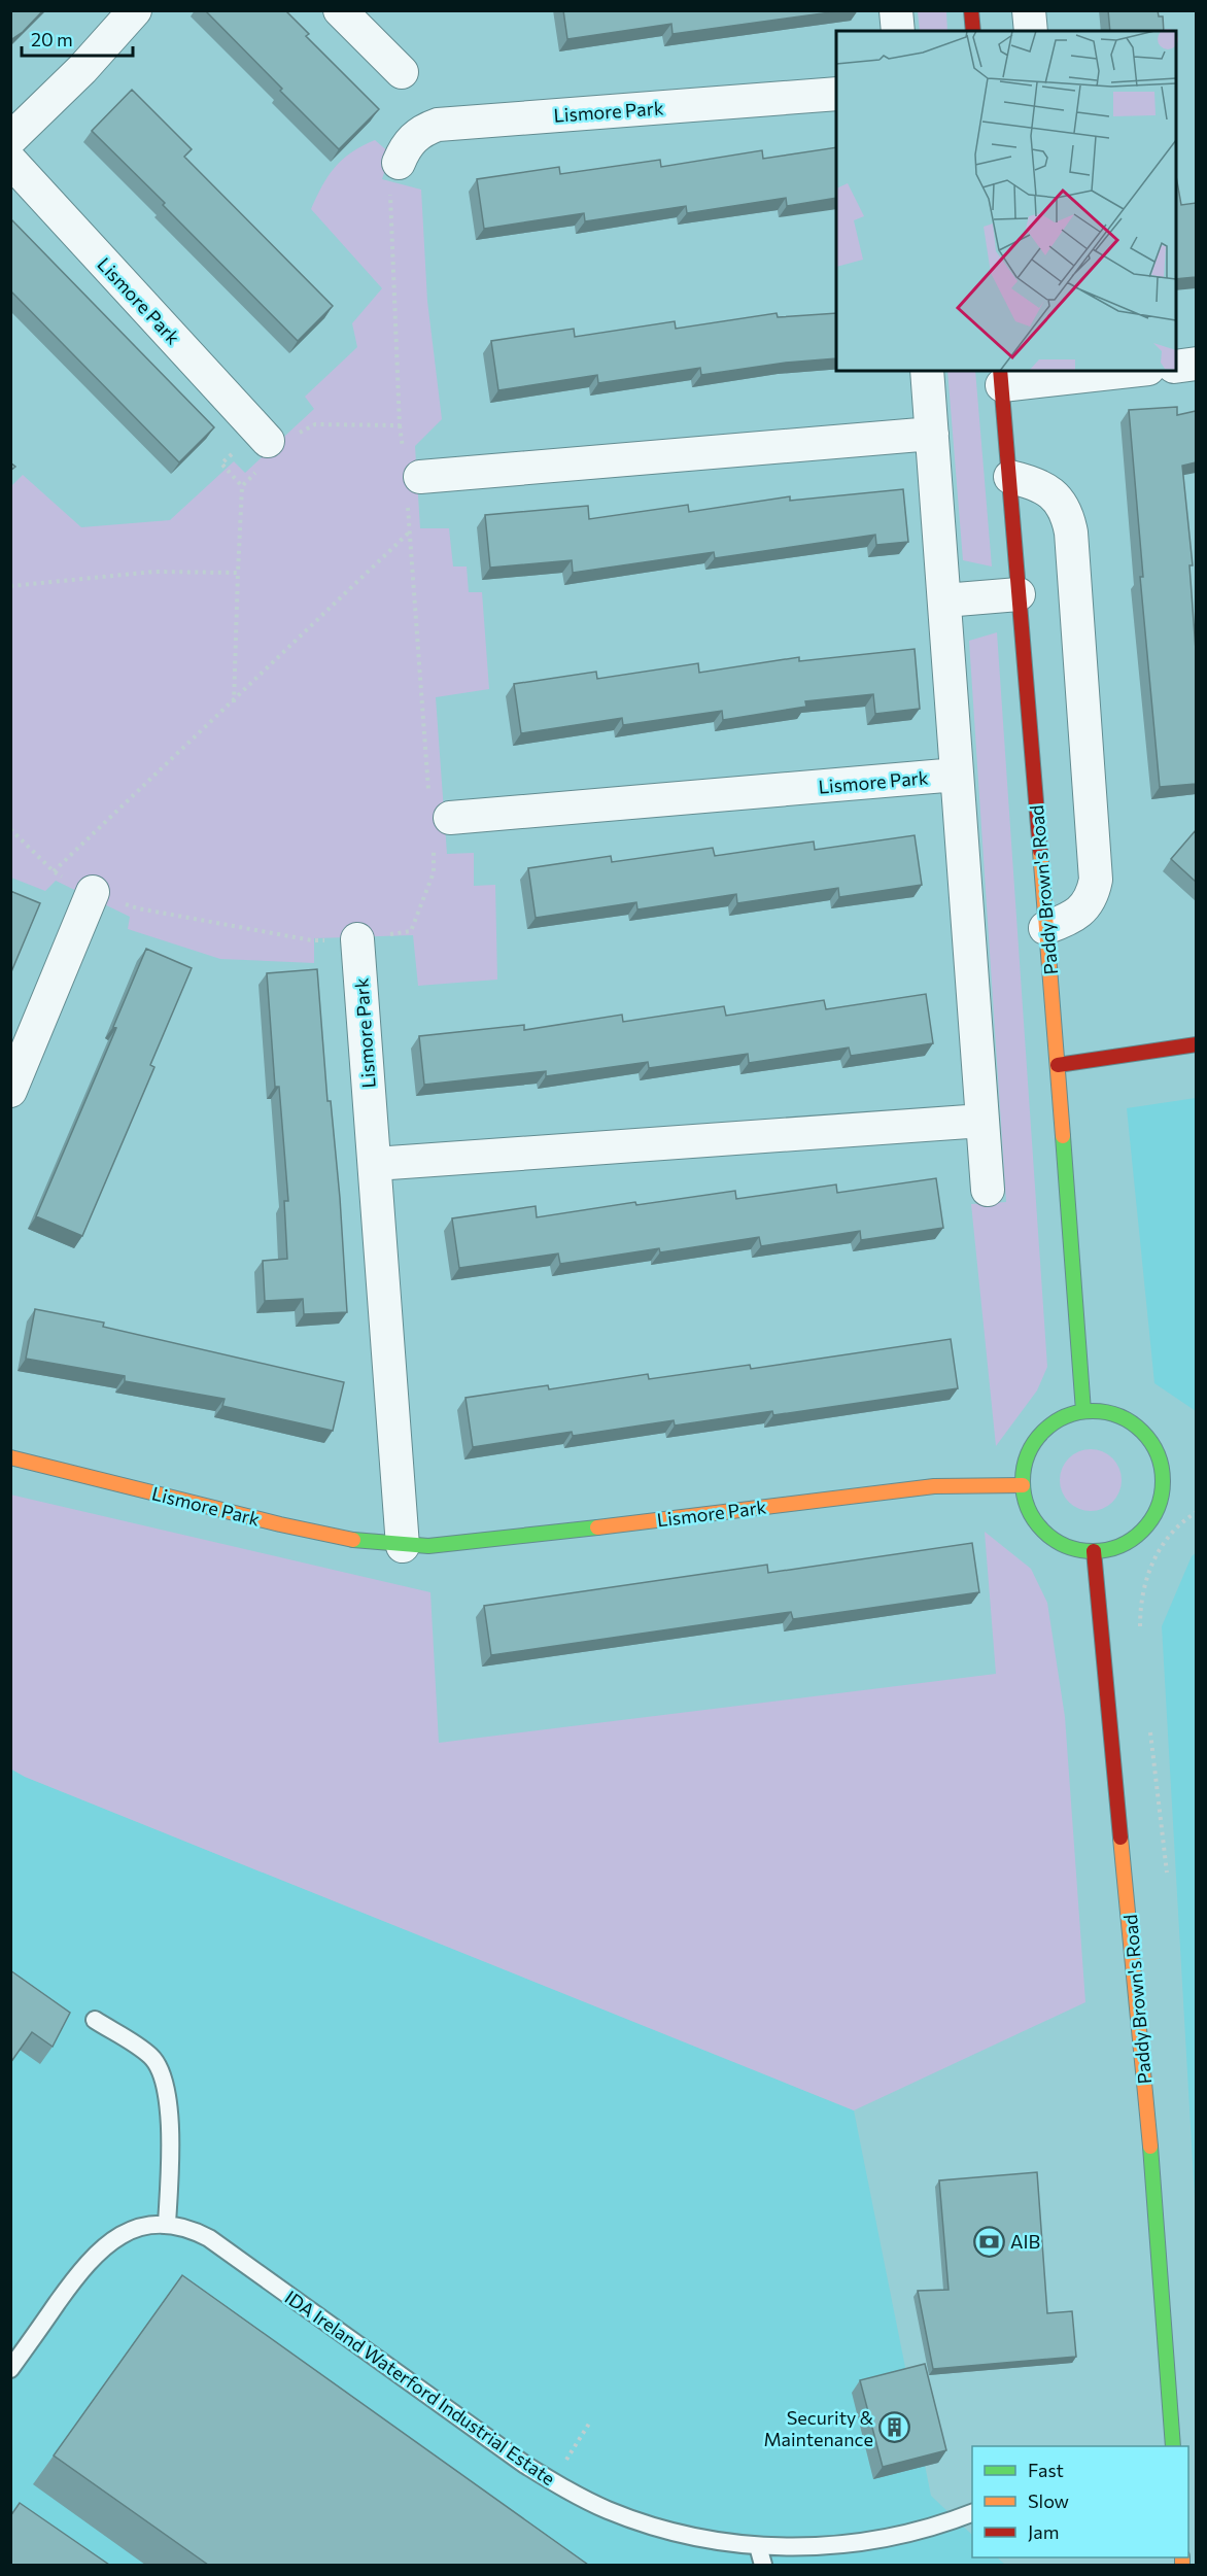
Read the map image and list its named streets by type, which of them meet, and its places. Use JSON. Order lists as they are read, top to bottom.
{
  "streets": {
    "street": ["Lismore Park", "Paddy Brown's Road"],
    "lane": ["IDA Ireland Waterford Industrial Estate"]
  },
  "crossings": [
    ["Lismore Park", "Paddy Brown's Road"]
  ],
  "places": {
    "bank": ["AIB"],
    "building": ["Security & Maintenance"]
  },
  "legend": ["Fast", "Slow", "Jam"],
  "scale_bar": "20 m"
}
